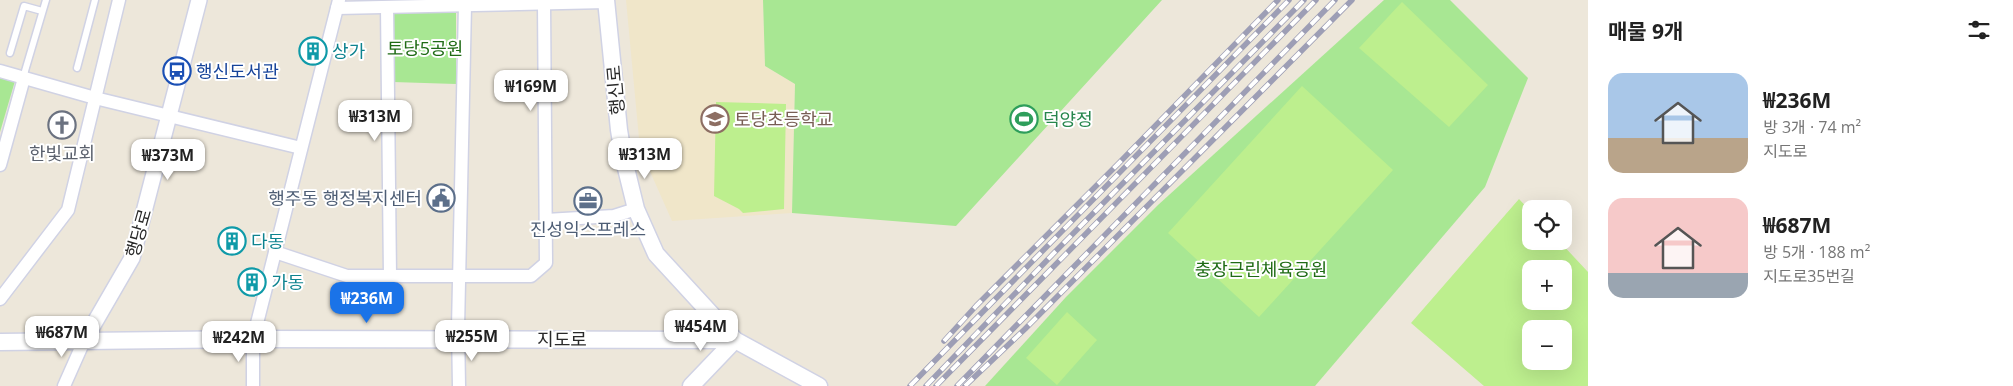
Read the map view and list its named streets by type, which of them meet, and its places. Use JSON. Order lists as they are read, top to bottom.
{
  "streets": {
    "main road": ["행신로", "지도로"],
    "street": ["행당로"]
  },
  "crossings": [
    ["행신로", "지도로"],
    ["행당로", "지도로"]
  ],
  "parks": ["토당5공원", "충장근린체육공원"],
  "places": {
    "building": ["상가", "다동", "가동"],
    "bus stop": ["행신도서관"],
    "school or university": ["토당초등학교"],
    "sports": ["덕양정"],
    "church": ["한빛교회"],
    "public building": ["행주동 행정복지센터"],
    "office": ["진성익스프레스"]
  },
  "page": {
    "heading": "매물 9개",
    "list": [
      {
        "name": "₩236M",
        "note": "방 3개 · 74 m² · 지도로"
      },
      {
        "name": "₩687M",
        "note": "방 5개 · 188 m² · 지도로35번길"
      }
    ],
    "price": [
      "₩169M",
      "₩313M",
      "₩313M",
      "₩373M",
      "₩236M",
      "₩454M",
      "₩687M",
      "₩255M",
      "₩242M"
    ],
    "map_buttons": ["+", "−"]
  }
}
